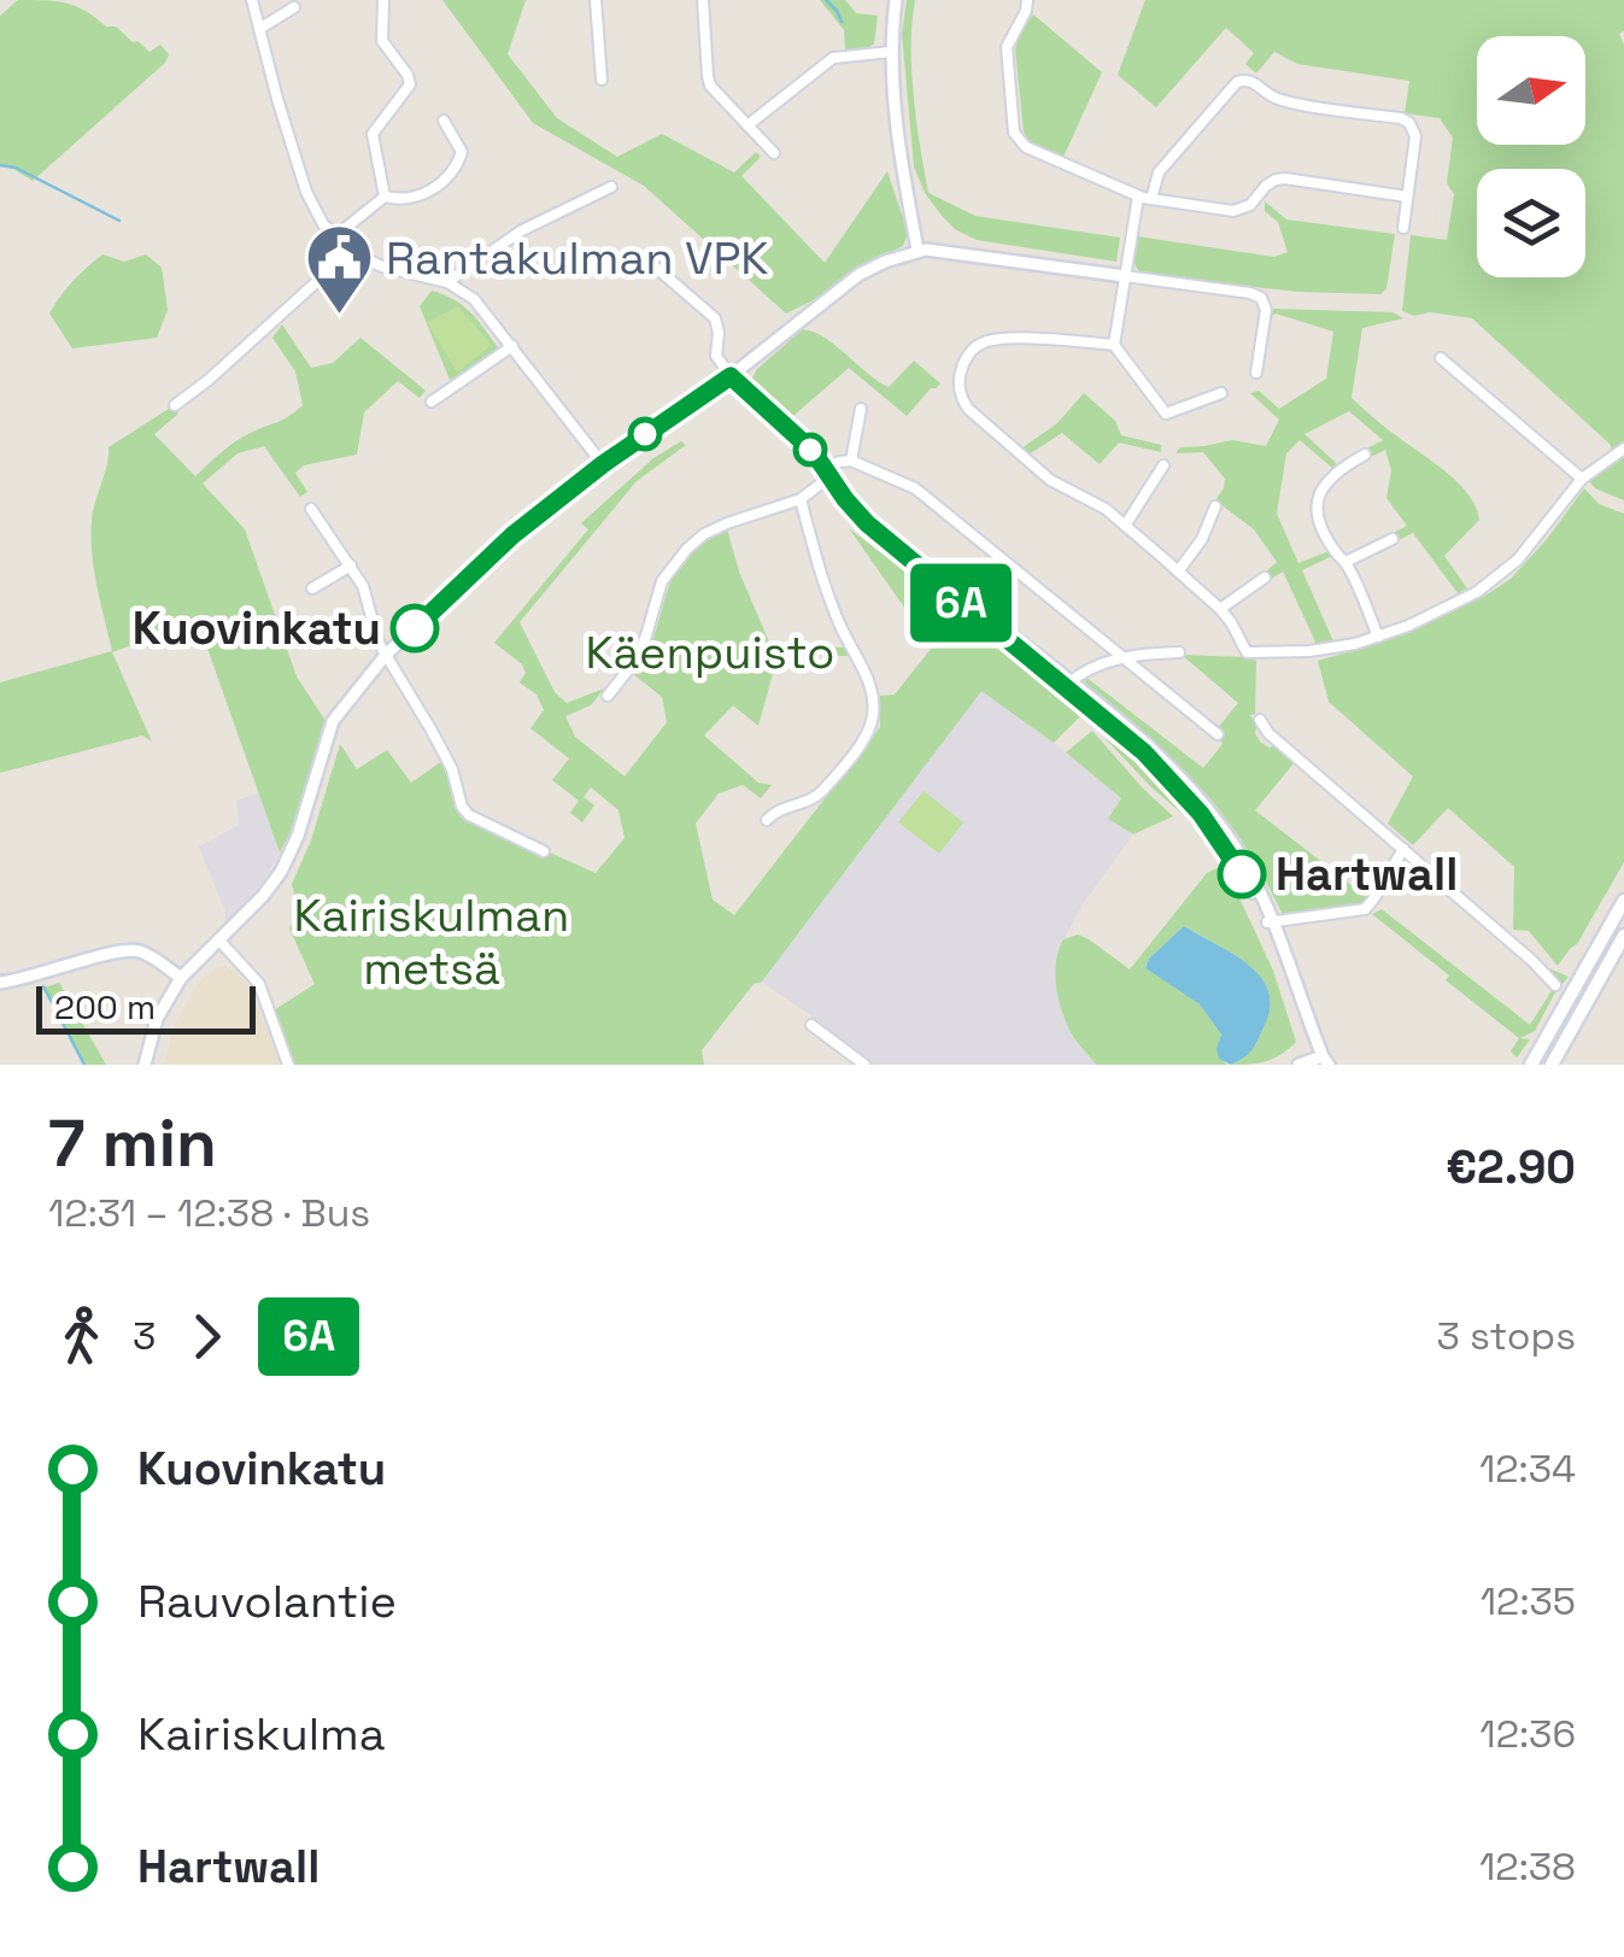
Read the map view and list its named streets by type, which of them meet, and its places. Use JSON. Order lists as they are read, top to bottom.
{
  "parks": ["Käenpuisto", "Kairiskulman metsä"],
  "places": {
    "public building": ["Rantakulman VPK"],
    "other": ["Kuovinkatu", "Hartwall"]
  },
  "lines": ["bus line 6A"],
  "scale_bar": "200 m",
  "north": "right",
  "page": {
    "on_map": "6A",
    "scale": "200 m",
    "heading": ["7 min", "12:31 – 12:38 · Bus", "€2.90"],
    "legs": ["3", "6A", "3 stops"],
    "list": [
      {
        "name": "Kuovinkatu",
        "value": "12:34"
      },
      {
        "name": "Rauvolantie",
        "value": "12:35"
      },
      {
        "name": "Kairiskulma",
        "value": "12:36"
      },
      {
        "name": "Hartwall",
        "value": "12:38"
      }
    ]
  }
}
